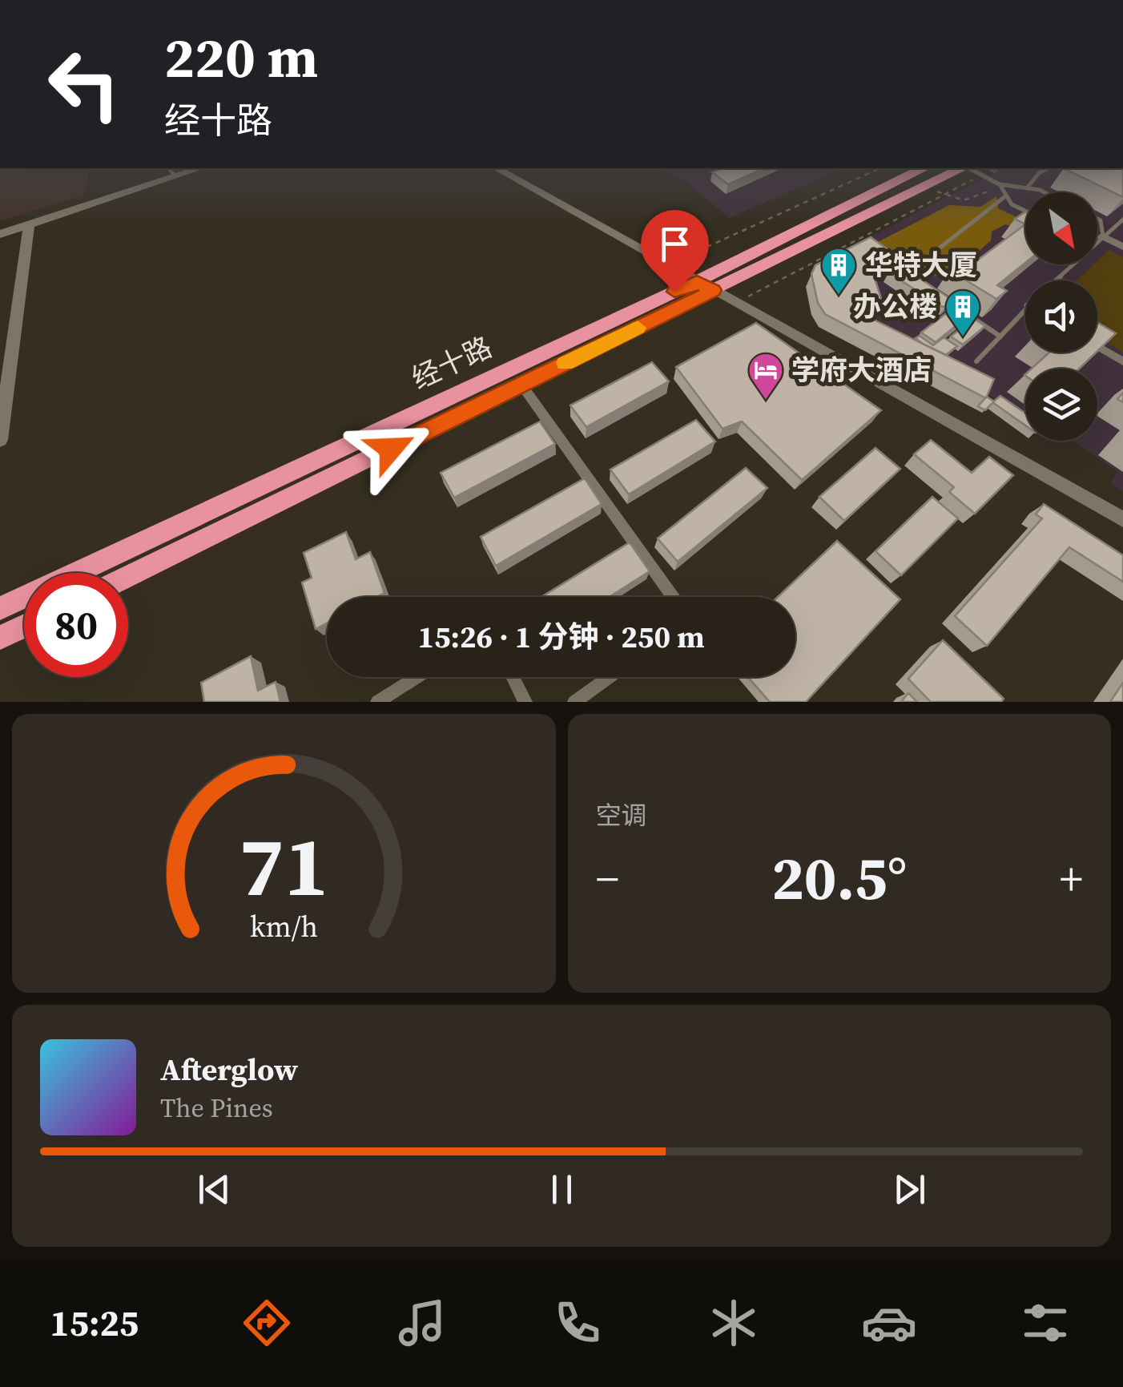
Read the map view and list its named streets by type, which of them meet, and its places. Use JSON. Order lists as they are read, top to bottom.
{
  "streets": {
    "highway": ["经十路"]
  },
  "places": {
    "building": ["华特大厦", "办公楼"],
    "hotel": ["学府大酒店"]
  },
  "north": "bottom right",
  "page": {
    "turn": ["220 m", "经十路"],
    "limit": "80",
    "trip": "15:26 · 1 分钟 · 250 m",
    "tile": "空调",
    "heat": ["−", "20.5°", "+"],
    "song": ["Afterglow", "The Pines"],
    "tabs": "15:25",
    "gauge": ["71", "km/h"]
  }
}
